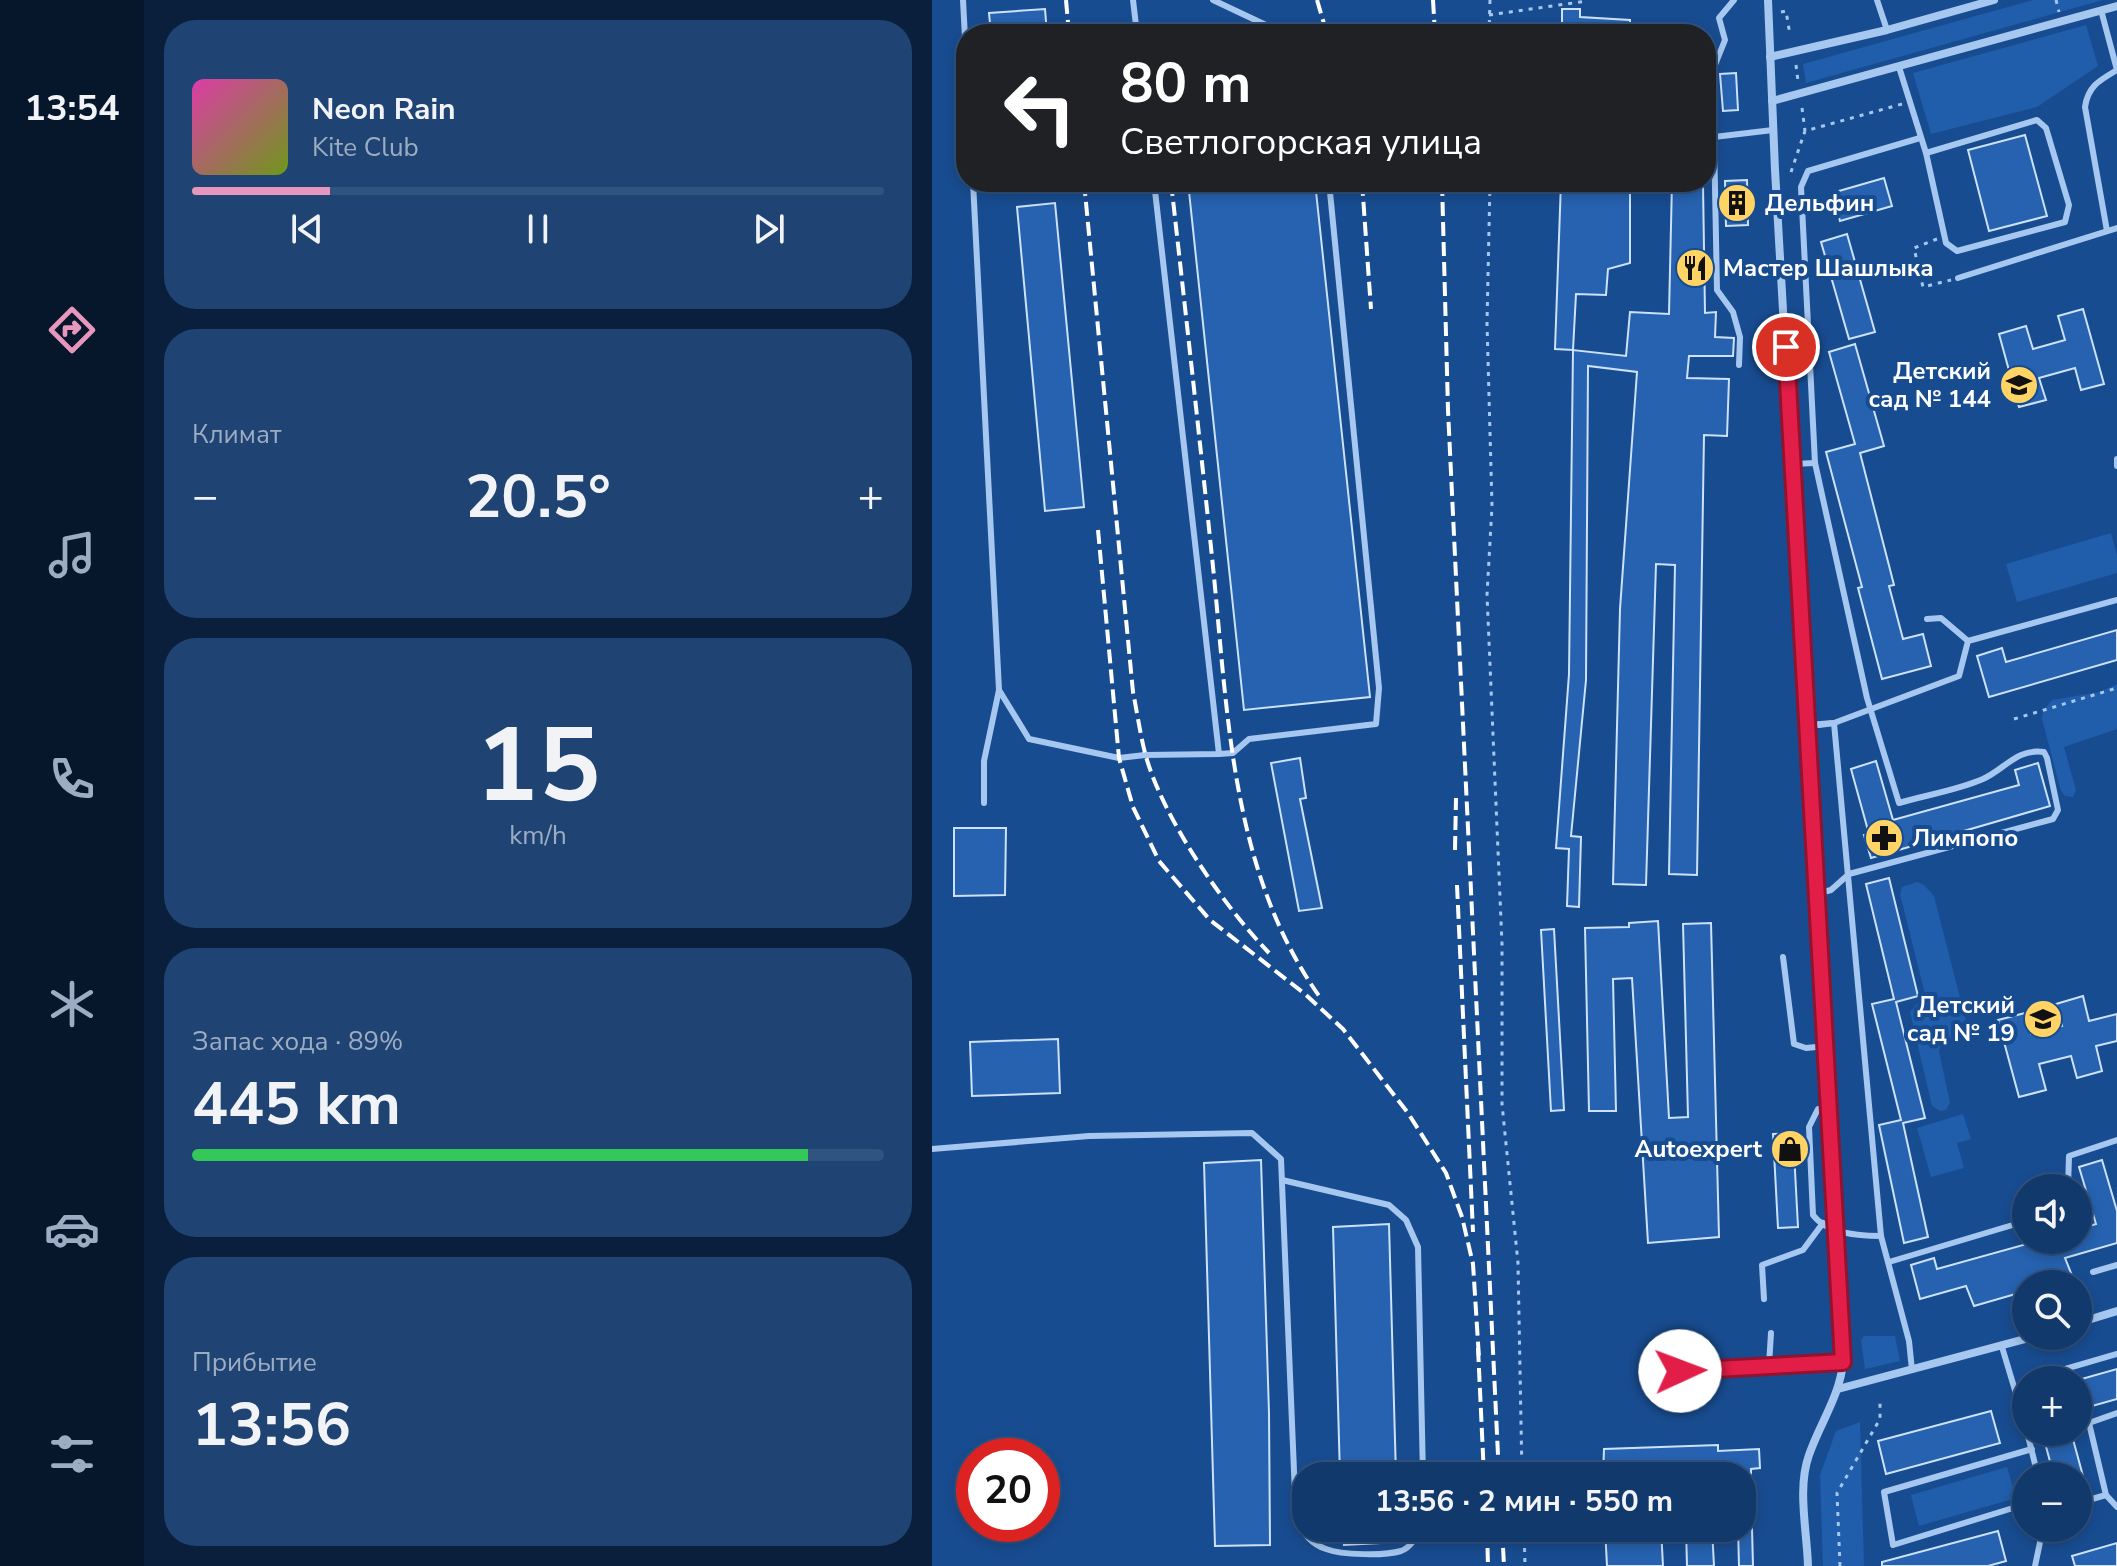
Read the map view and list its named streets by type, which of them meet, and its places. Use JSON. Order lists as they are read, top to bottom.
{
  "places": {
    "building": ["Дельфин"],
    "restaurant": ["Мастер Шашлыка"],
    "school or university": ["Детский сад № 144", "Детский сад № 19"],
    "pharmacy": ["Лимпопо"],
    "shop": ["Autoexpert"]
  },
  "page": {
    "tabs": "13:54",
    "turn": ["80 m", "Светлогорская улица"],
    "song": ["Neon Rain", "Kite Club"],
    "tile": [
      "Климат",
      ["15", "km/h"],
      ["Запас хода · 89%", "445 km"],
      ["Прибытие", "13:56"]
    ],
    "heat": ["−", "20.5°", "+"],
    "map_buttons": ["+", "−"],
    "limit": "20",
    "trip": "13:56 · 2 мин · 550 m"
  }
}
